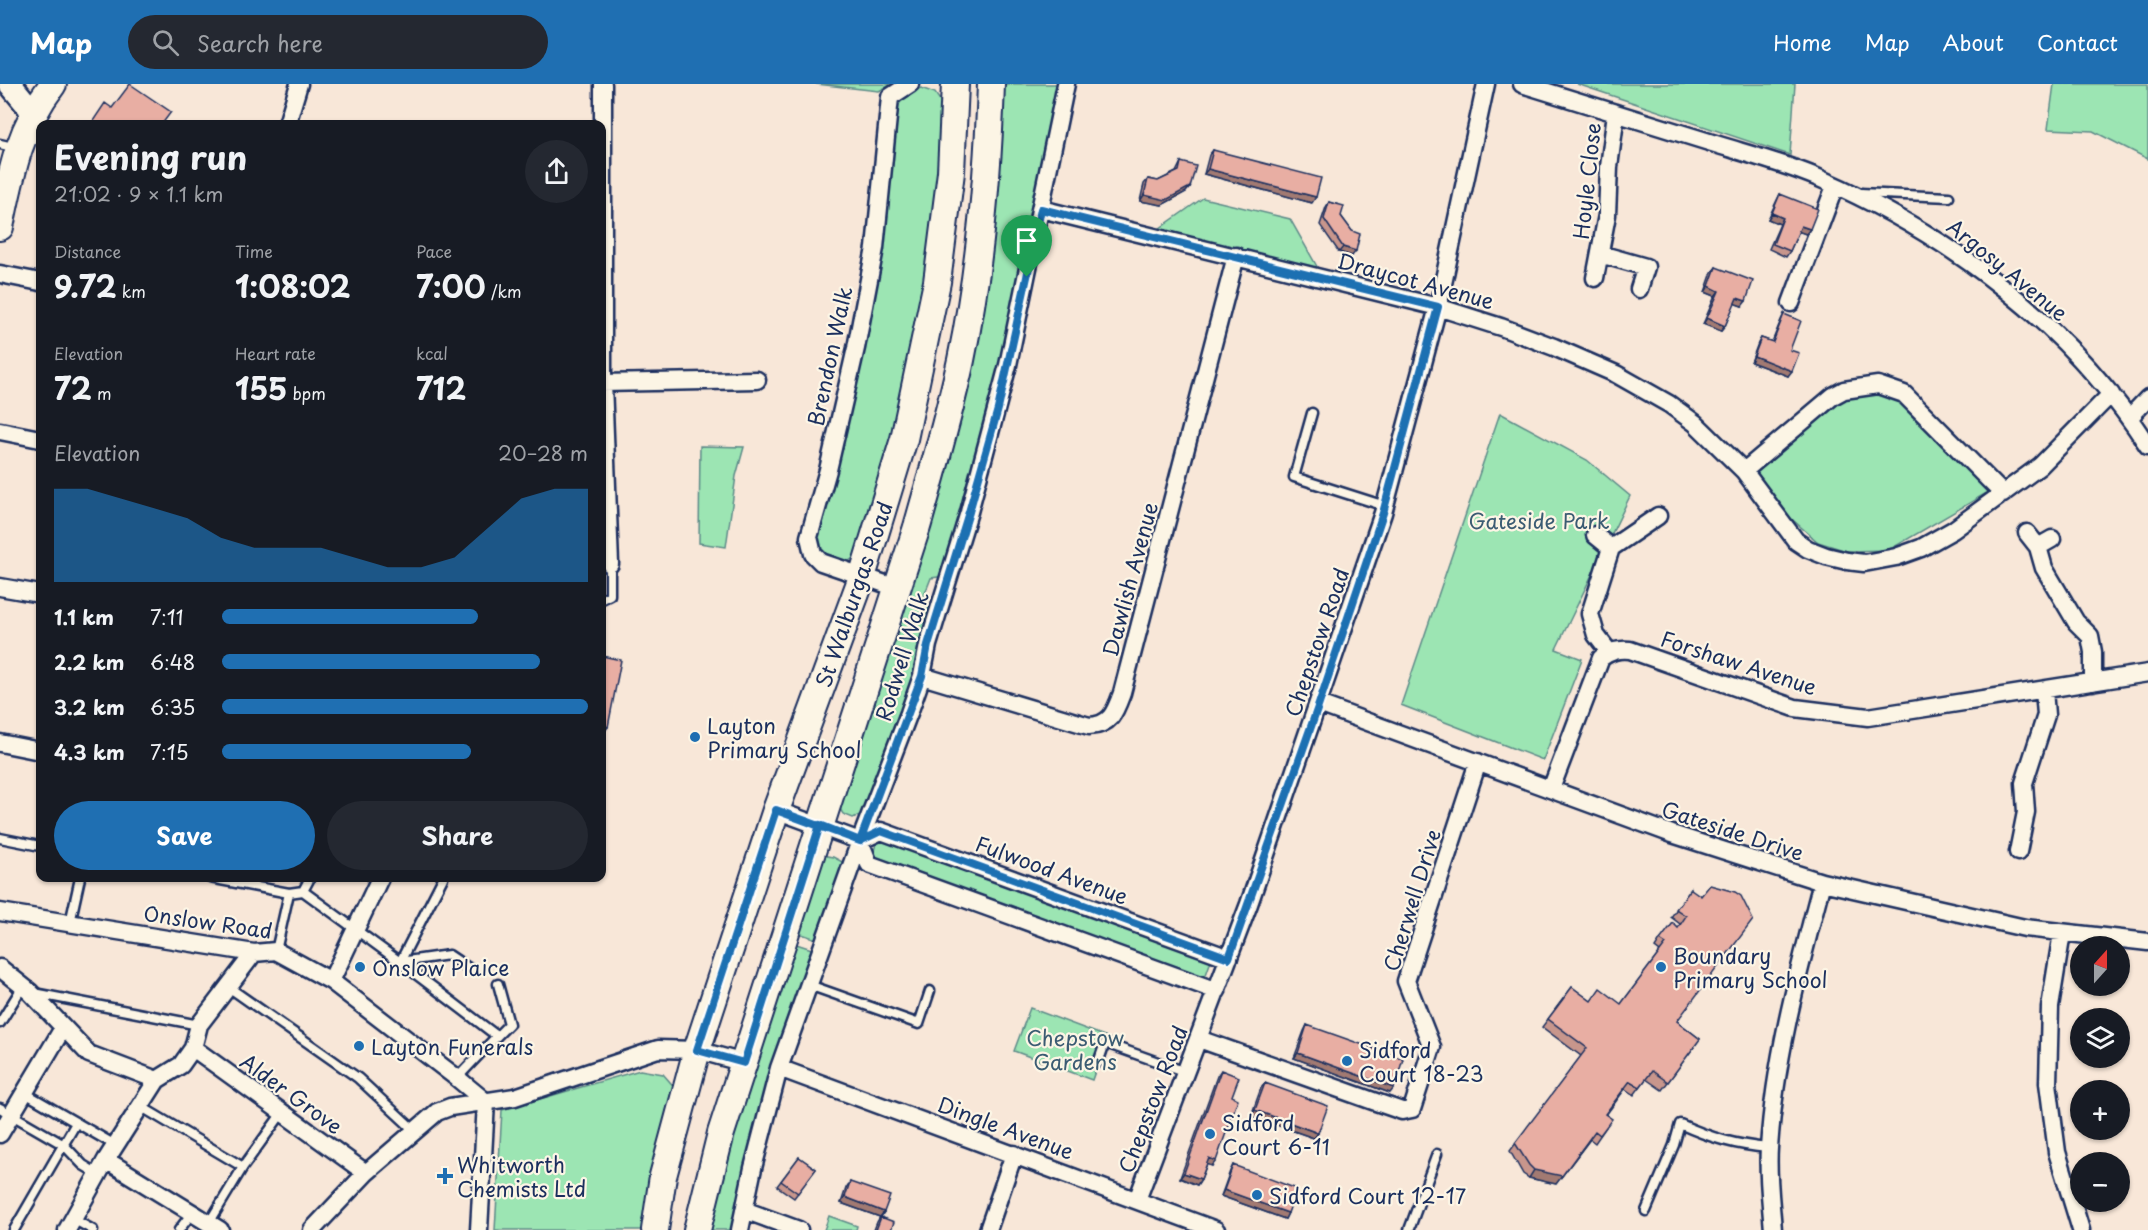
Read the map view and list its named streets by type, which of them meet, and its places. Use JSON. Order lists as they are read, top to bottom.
{
  "streets": {
    "main road": ["St Walburgas Road"],
    "street": [
      "Hoyle Close",
      "Argosy Avenue",
      "Draycot Avenue",
      "Brendon Walk",
      "Dawlish Avenue",
      "Chepstow Road",
      "Rodwell Walk",
      "Forshaw Avenue",
      "Gateside Drive",
      "Fulwood Avenue",
      "Cherwell Drive",
      "Onslow Road",
      "Alder Grove",
      "Dingle Avenue"
    ]
  },
  "crossings": [
    ["Hoyle Close", "Argosy Avenue"],
    ["Argosy Avenue", "Draycot Avenue"],
    ["Draycot Avenue", "Dawlish Avenue"],
    ["Draycot Avenue", "Chepstow Road"],
    ["Draycot Avenue", "Rodwell Walk"],
    ["Brendon Walk", "St Walburgas Road"],
    ["Dawlish Avenue", "Rodwell Walk"],
    ["Chepstow Road", "Gateside Drive"],
    ["Chepstow Road", "Fulwood Avenue"],
    ["Chepstow Road", "Cherwell Drive"],
    ["Chepstow Road", "Dingle Avenue"],
    ["Rodwell Walk", "Fulwood Avenue"],
    ["Rodwell Walk", "Dingle Avenue"],
    ["Gateside Drive", "Cherwell Drive"]
  ],
  "parks": ["Gateside Park", "Chepstow Gardens"],
  "places": {
    "other": [
      "Layton Primary School",
      "Onslow Plaice",
      "Boundary Primary School",
      "Layton Funerals",
      "Sidford Court 18-23",
      "Sidford Court 6-11",
      "Sidford Court 12-17"
    ],
    "health": ["Whitworth Chemists Ltd"]
  },
  "north": "top",
  "page": {
    "header": "Map",
    "search": "Search here",
    "nav": [
      "Home",
      "Map",
      "About",
      "Contact"
    ],
    "heading": ["Evening run", "21:02 · 9 × 1.1 km"],
    "stats": [
      ["Distance", "9.72 km"],
      ["Time", "1:08:02"],
      ["Pace", "7:00 /km"],
      ["Elevation", "72 m"],
      ["Heart rate", "155 bpm"],
      ["kcal", "712"]
    ],
    "chart": ["Elevation", "20–28 m"],
    "list": [
      {
        "name": "1.1 km",
        "note": "7:11"
      },
      {
        "name": "2.2 km",
        "note": "6:48"
      },
      {
        "name": "3.2 km",
        "note": "6:35"
      },
      {
        "name": "4.3 km",
        "note": "7:15"
      }
    ],
    "buttons": ["Save", "Share"],
    "map_buttons": ["+", "−"]
  }
}
